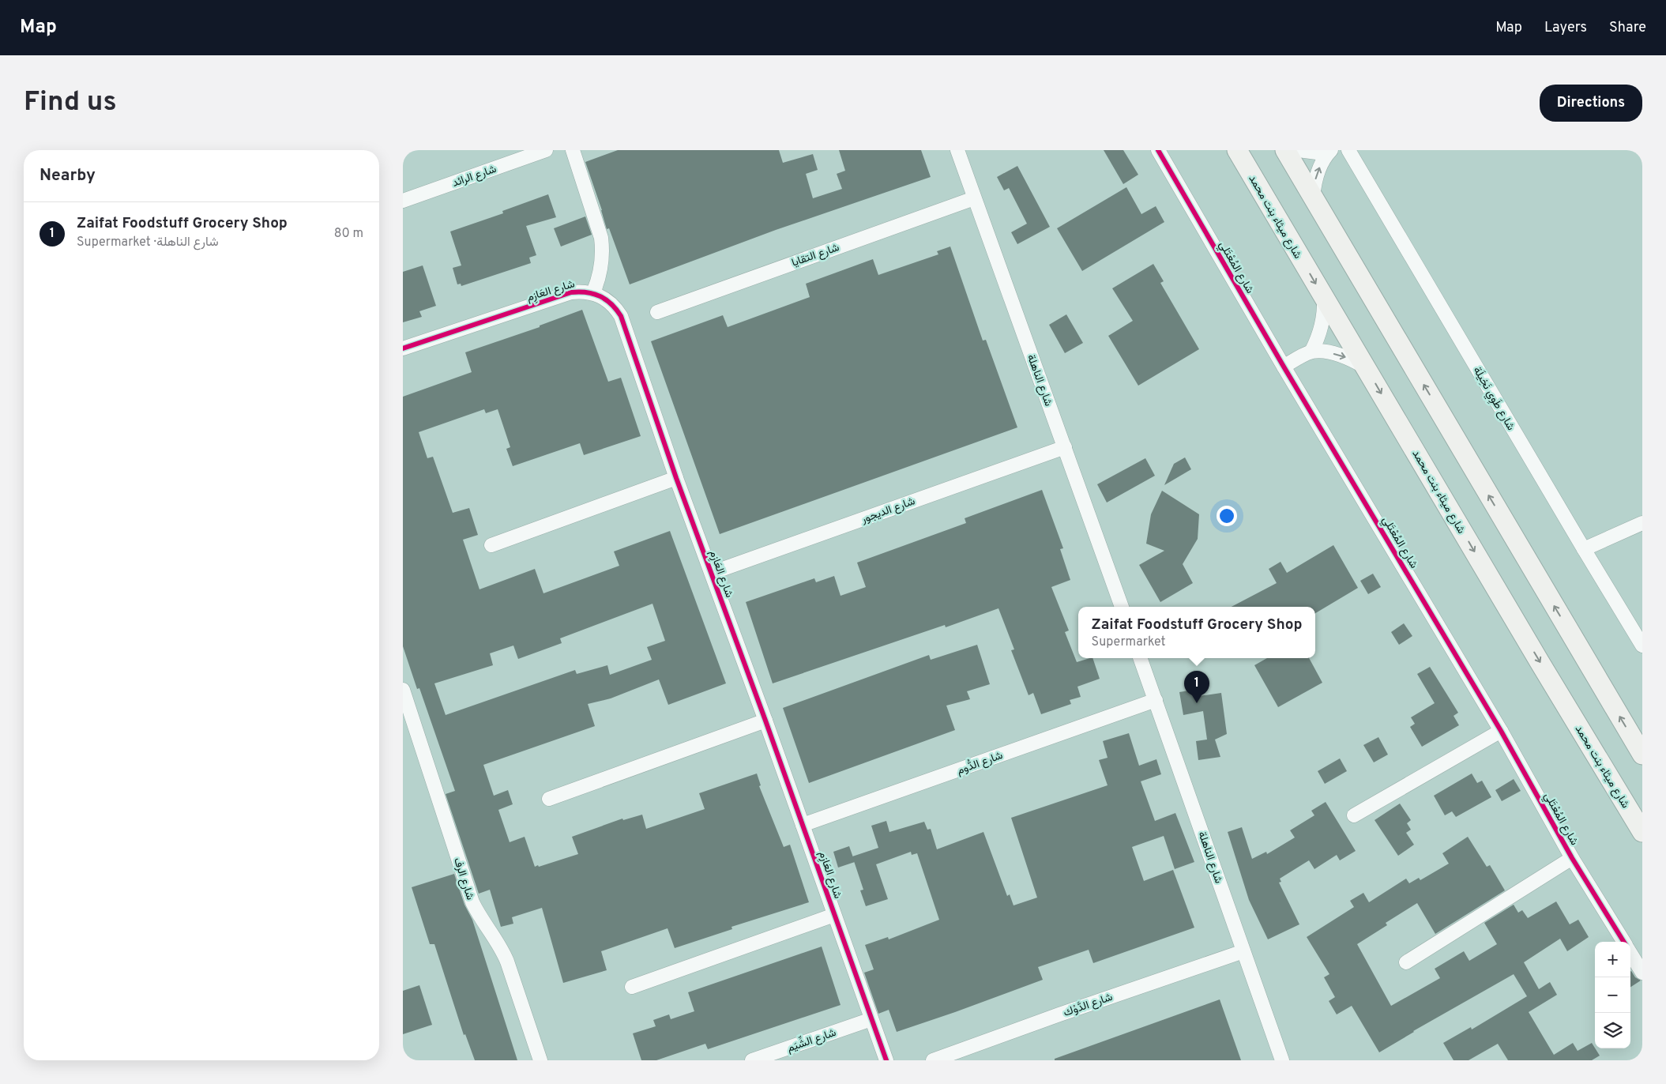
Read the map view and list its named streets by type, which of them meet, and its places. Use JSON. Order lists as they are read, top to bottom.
{
  "streets": {
    "main road": ["شارع ميثاء بنت محمد"],
    "street": [
      "شارع الرائد",
      "شارع التقايا",
      "شارع المُعْتَلي",
      "شارع العَازِم",
      "شارع الناهلة",
      "شارع طَوِي نَخِيلَة",
      "شارع الديجور",
      "شارع الدُّوم",
      "شارع الرف",
      "شارع الدَّوْك",
      "شارع الشِّيَم"
    ]
  },
  "crossings": [
    ["شارع التقايا", "شارع الناهلة"],
    ["شارع العَازِم", "شارع الديجور"],
    ["شارع العَازِم", "شارع الدُّوم"],
    ["شارع العَازِم", "شارع الشِّيَم"],
    ["شارع الناهلة", "شارع الديجور"],
    ["شارع الناهلة", "شارع الدُّوم"],
    ["شارع الناهلة", "شارع الدَّوْك"]
  ],
  "page": {
    "header": "Map",
    "nav": ["Map", "Layers", "Share"],
    "buttons": "Directions",
    "title": "Find us",
    "heading": "Nearby",
    "list": [
      {
        "mark": "1",
        "name": "Zaifat Foodstuff Grocery Shop",
        "note": "Supermarket · شارع الناهلة",
        "value": "80 m"
      }
    ],
    "popup": ["Zaifat Foodstuff Grocery Shop", "Supermarket"],
    "pins": "1",
    "map_buttons": ["+", "−"]
  }
}
